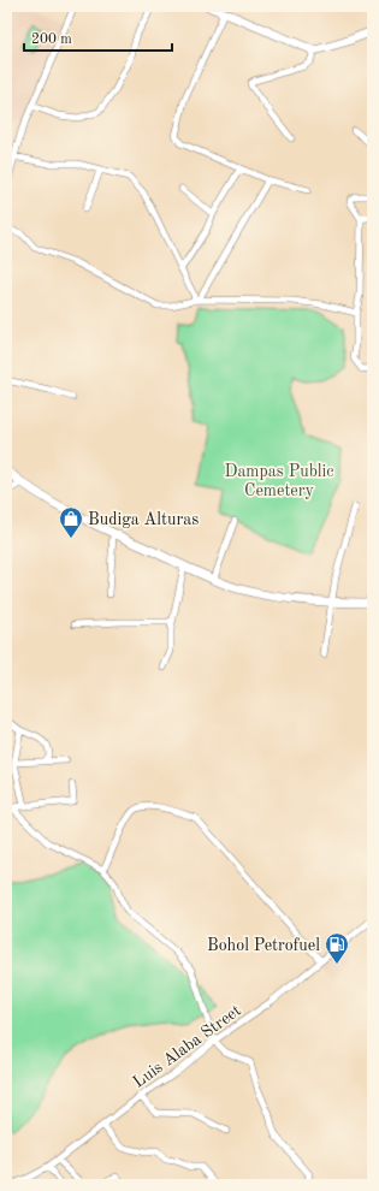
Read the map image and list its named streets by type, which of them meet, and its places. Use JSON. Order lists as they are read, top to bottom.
{
  "streets": {
    "street": ["Luis Alaba Street"]
  },
  "parks": ["Dampas Public Cemetery"],
  "places": {
    "shop": ["Budiga Alturas"],
    "fuel station": ["Bohol Petrofuel"]
  },
  "scale_bar": "200 m"
}
